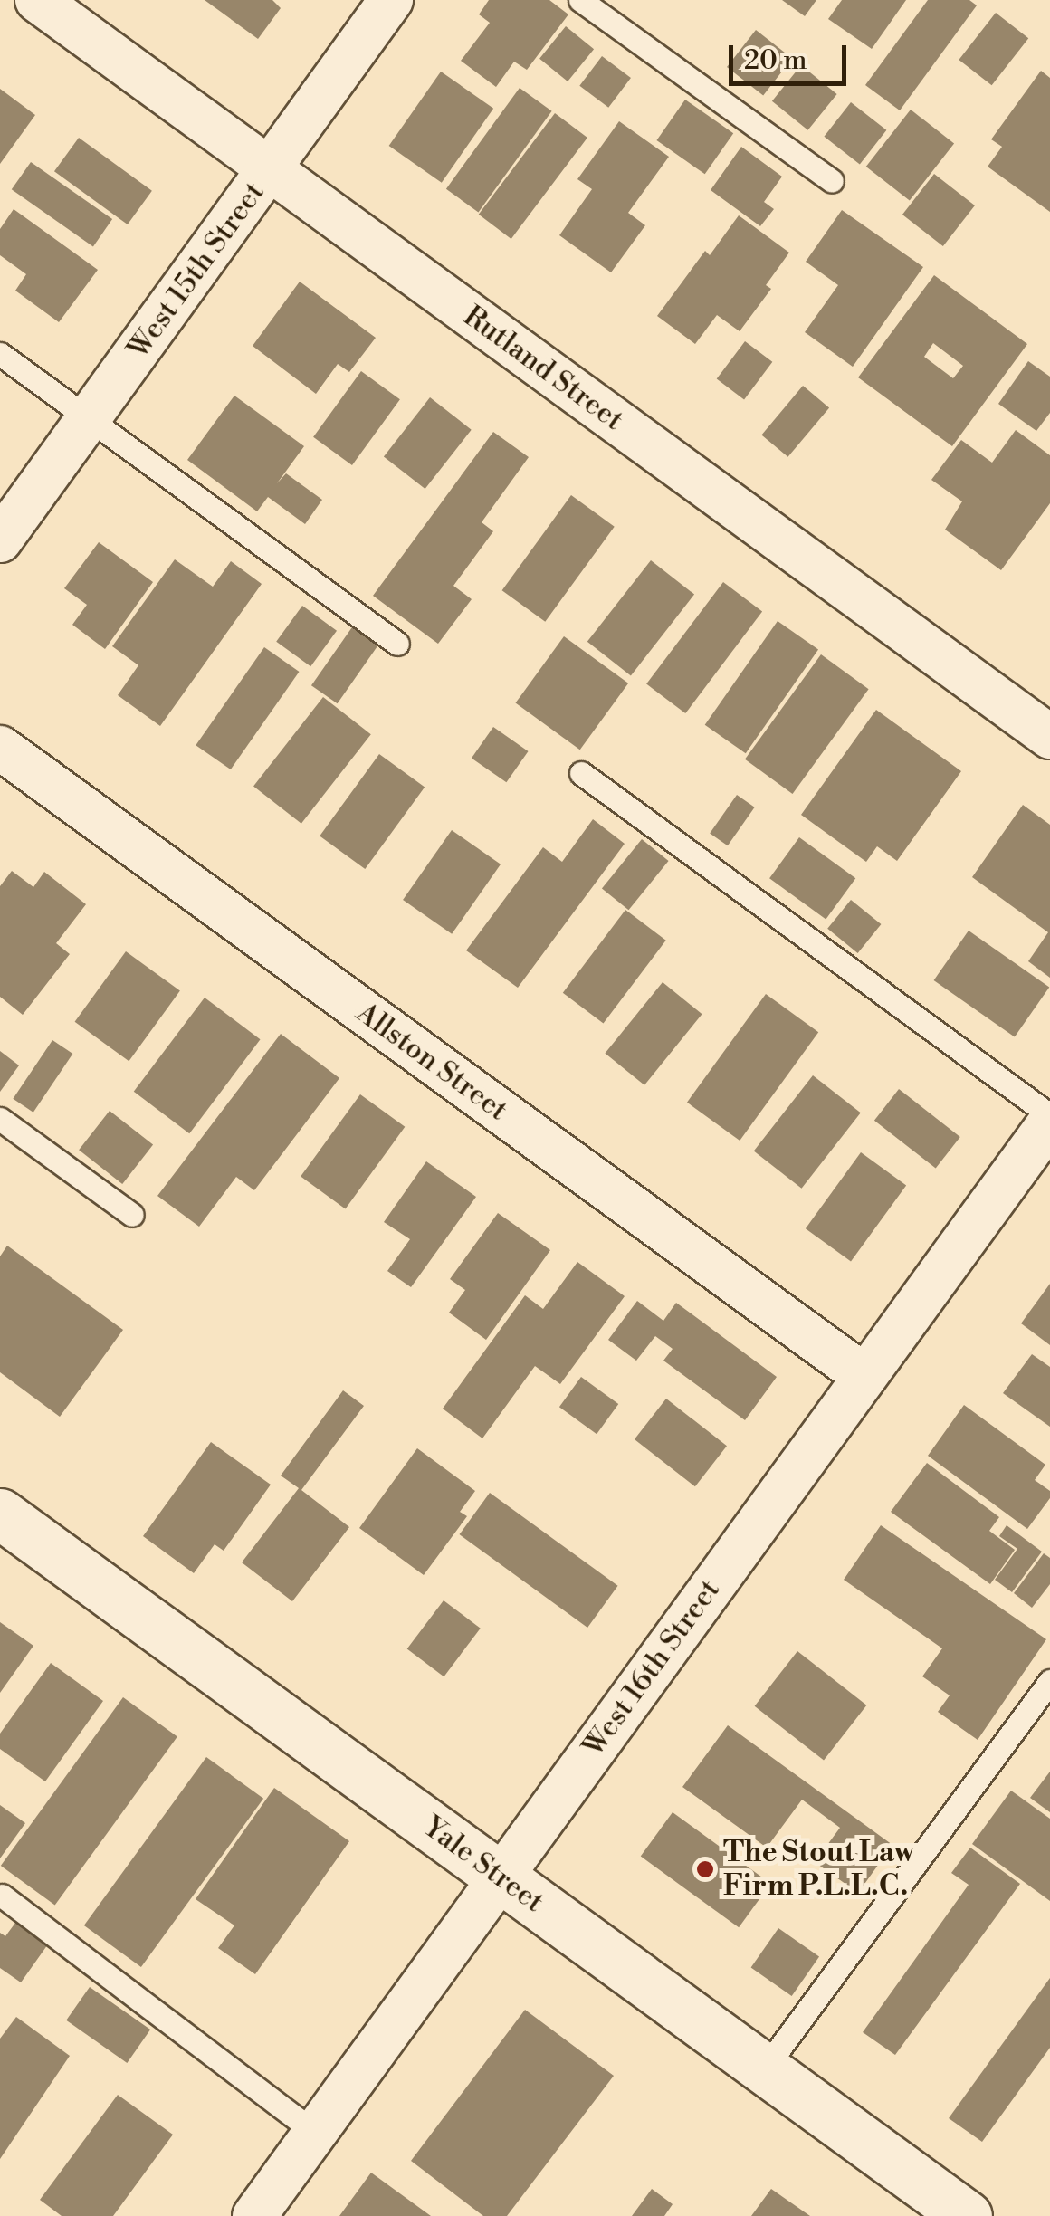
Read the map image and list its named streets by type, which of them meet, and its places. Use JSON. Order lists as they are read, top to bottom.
{
  "streets": {
    "main road": ["Yale Street"],
    "street": [
      "West 15th Street",
      "Rutland Street",
      "Allston Street",
      "West 16th Street"
    ]
  },
  "crossings": [
    ["West 15th Street", "Rutland Street"],
    ["Allston Street", "West 16th Street"],
    ["West 16th Street", "Yale Street"]
  ],
  "places": ["The Stout Law Firm P.L.L.C."],
  "scale_bar": "20 m"
}
